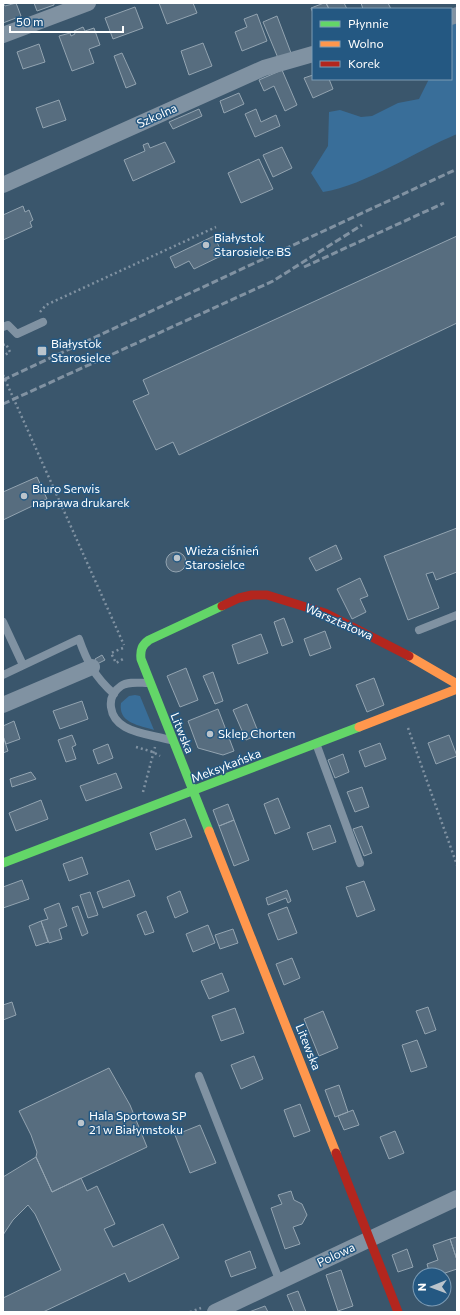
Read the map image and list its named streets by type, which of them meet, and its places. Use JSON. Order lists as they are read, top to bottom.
{
  "streets": {
    "street": [
      "Szkolna",
      "Warsztatowa",
      "Litwska",
      "Meksykańska",
      "Litewska",
      "Polowa"
    ]
  },
  "crossings": [
    ["Warsztatowa", "Litwska"],
    ["Litwska", "Meksykańska"],
    ["Litwska", "Litewska"],
    ["Meksykańska", "Litewska"],
    ["Litewska", "Polowa"]
  ],
  "places": {
    "other": [
      "Białystok Starosielce BS",
      "Biuro Serwis naprawa drukarek",
      "Wieża ciśnień Starosielce",
      "Sklep Chorten",
      "Hala Sportowa SP 21 w Białymstoku"
    ],
    "transit": ["Białystok Starosielce"]
  },
  "legend": ["Płynnie", "Wolno", "Korek"],
  "scale_bar": "50 m",
  "north": "left"
}
